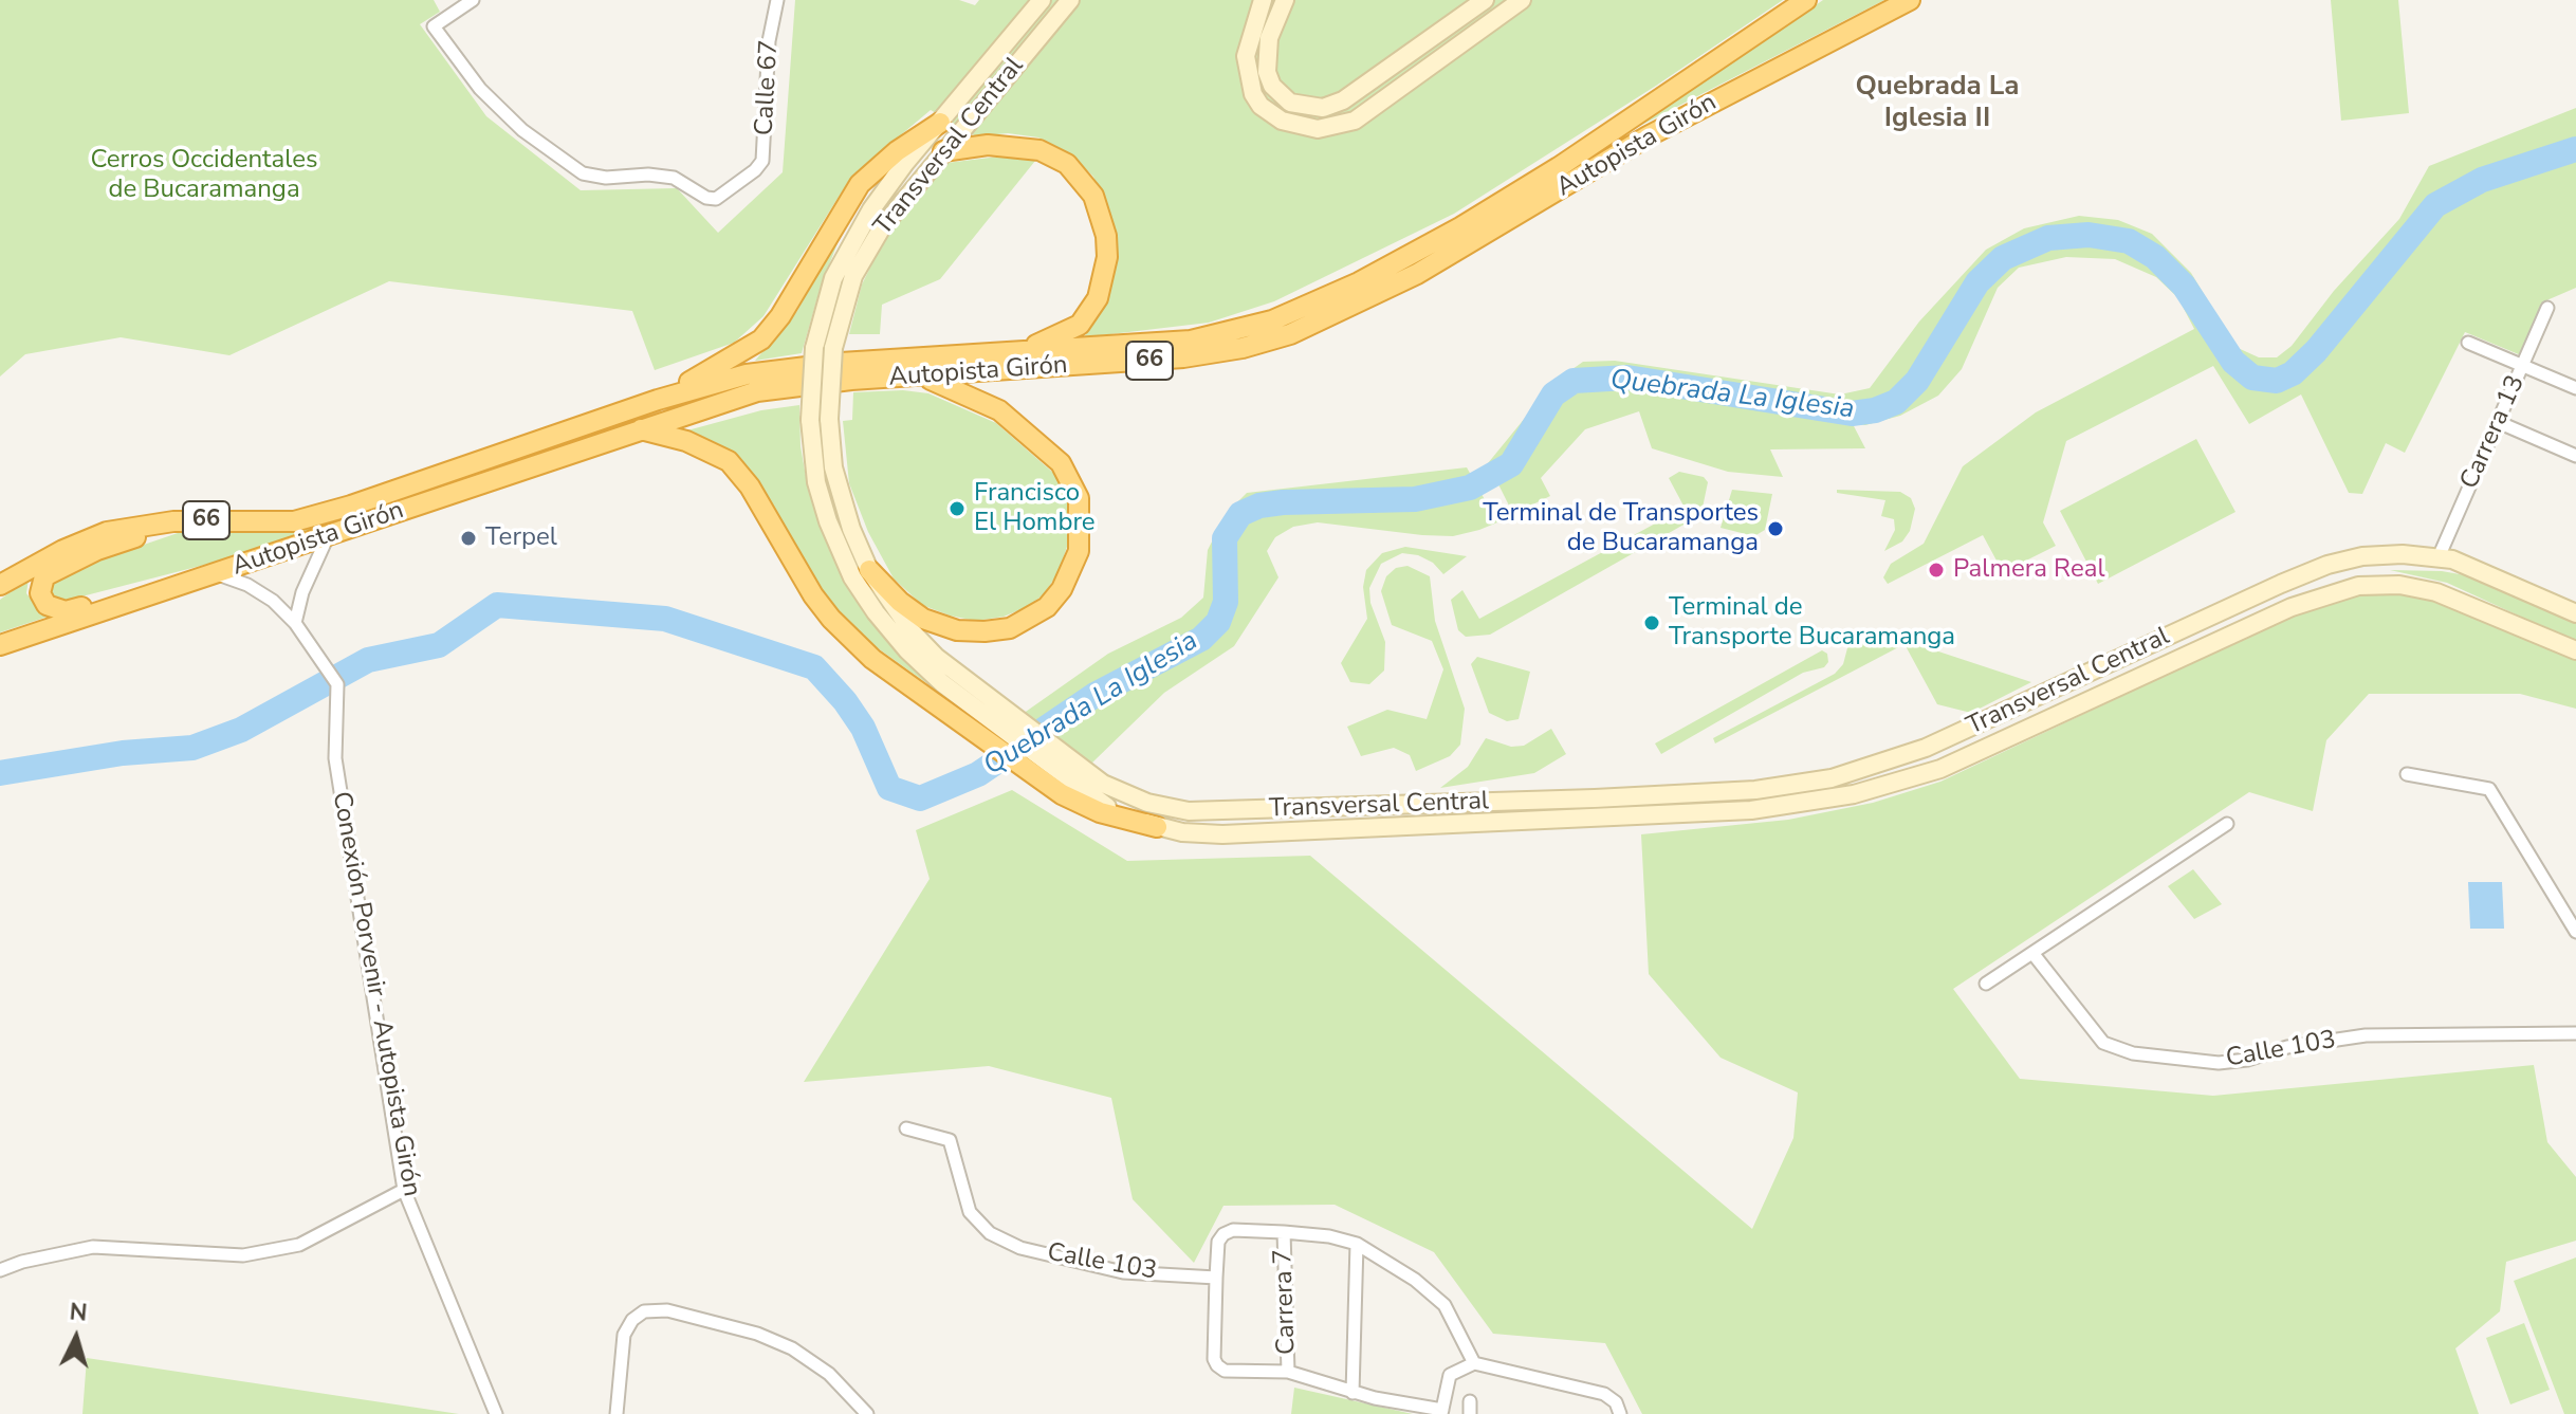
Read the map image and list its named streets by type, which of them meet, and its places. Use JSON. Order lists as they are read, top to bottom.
{
  "streets": {
    "highway": ["Autopista Girón", "66"],
    "main road": ["Transversal Central"],
    "street": [
      "Calle 67",
      "Carrera 13",
      "Conexión Porvenir - Autopista Girón",
      "Calle 103",
      "Carrera 7"
    ]
  },
  "crossings": [
    ["Autopista Girón", "Conexión Porvenir - Autopista Girón"],
    ["Transversal Central", "Carrera 13"]
  ],
  "districts": ["Quebrada La Iglesia II"],
  "water": ["Quebrada La Iglesia"],
  "parks": ["Cerros Occidentales de Bucaramanga"],
  "places": [
    "Francisco El Hombre",
    "Terminal de Transportes de Bucaramanga",
    "Terpel",
    "Palmera Real",
    "Terminal de Transporte Bucaramanga"
  ],
  "north": "top"
}
